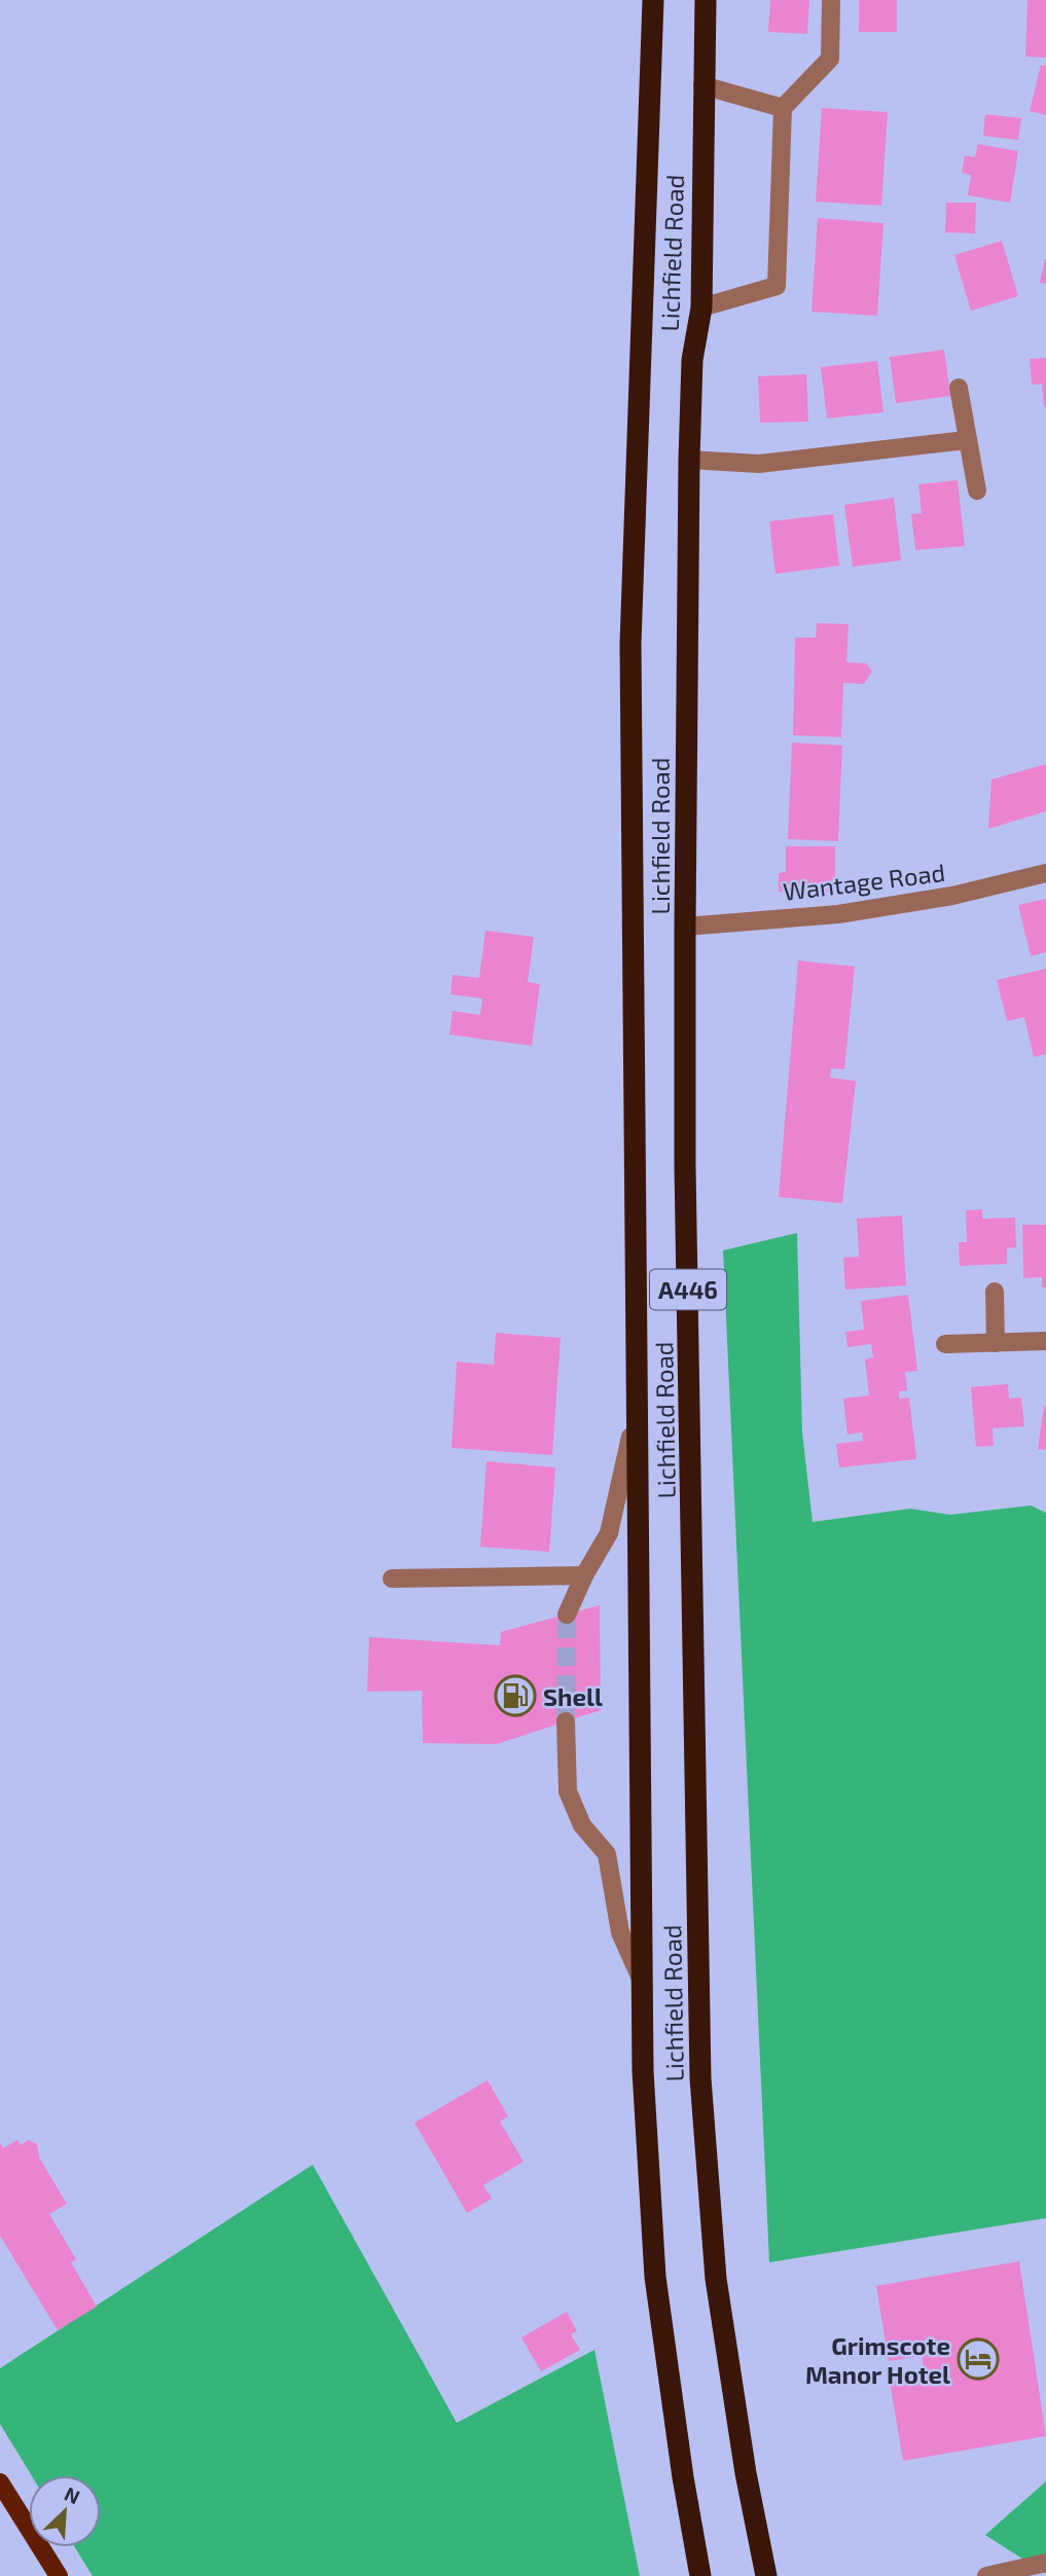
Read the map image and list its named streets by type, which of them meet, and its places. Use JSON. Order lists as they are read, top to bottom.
{
  "streets": {
    "highway": ["Lichfield Road", "A446"],
    "street": ["Wantage Road"]
  },
  "crossings": [
    ["Lichfield Road", "Wantage Road"]
  ],
  "places": {
    "fuel station": ["Shell"],
    "hotel": ["Grimscote Manor Hotel"]
  },
  "north": "top right"
}
